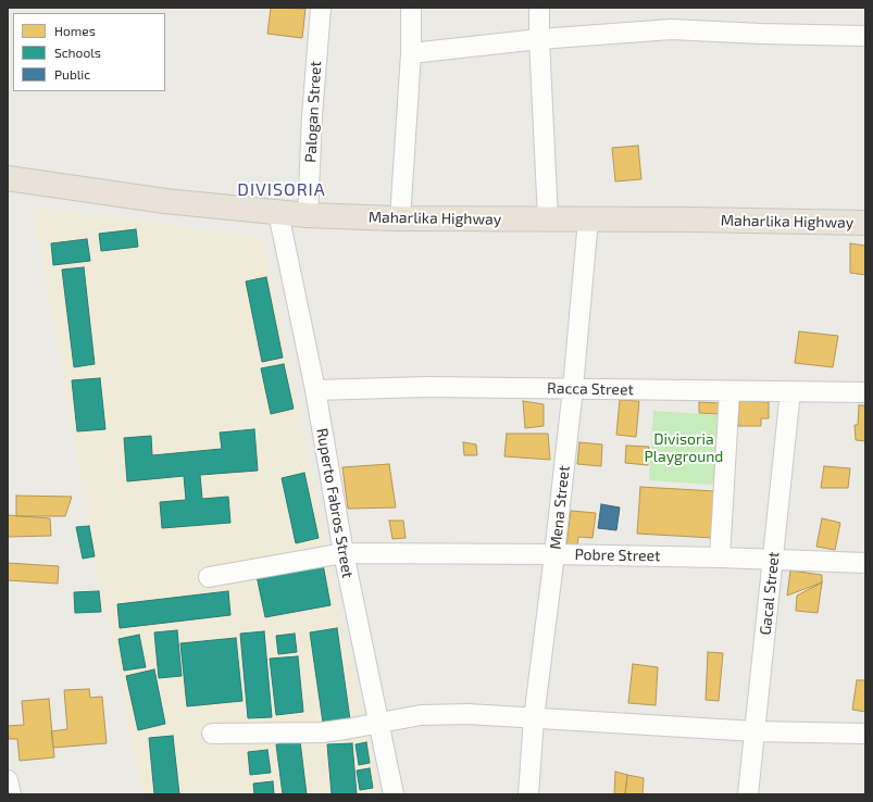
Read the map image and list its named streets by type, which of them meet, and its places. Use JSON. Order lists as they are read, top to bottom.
{
  "streets": {
    "highway": ["Maharlika Highway"],
    "street": [
      "Palogan Street",
      "Racca Street",
      "Ruperto Fabros Street",
      "Mena Street",
      "Pobre Street",
      "Gacal Street"
    ]
  },
  "crossings": [
    ["Palogan Street", "Maharlika Highway"],
    ["Maharlika Highway", "Ruperto Fabros Street"],
    ["Maharlika Highway", "Mena Street"],
    ["Racca Street", "Ruperto Fabros Street"],
    ["Racca Street", "Mena Street"],
    ["Racca Street", "Gacal Street"],
    ["Ruperto Fabros Street", "Pobre Street"],
    ["Mena Street", "Pobre Street"],
    ["Pobre Street", "Gacal Street"]
  ],
  "districts": ["DIVISORIA"],
  "parks": ["Divisoria Playground"],
  "legend": ["Homes", "Schools", "Public"]
}
